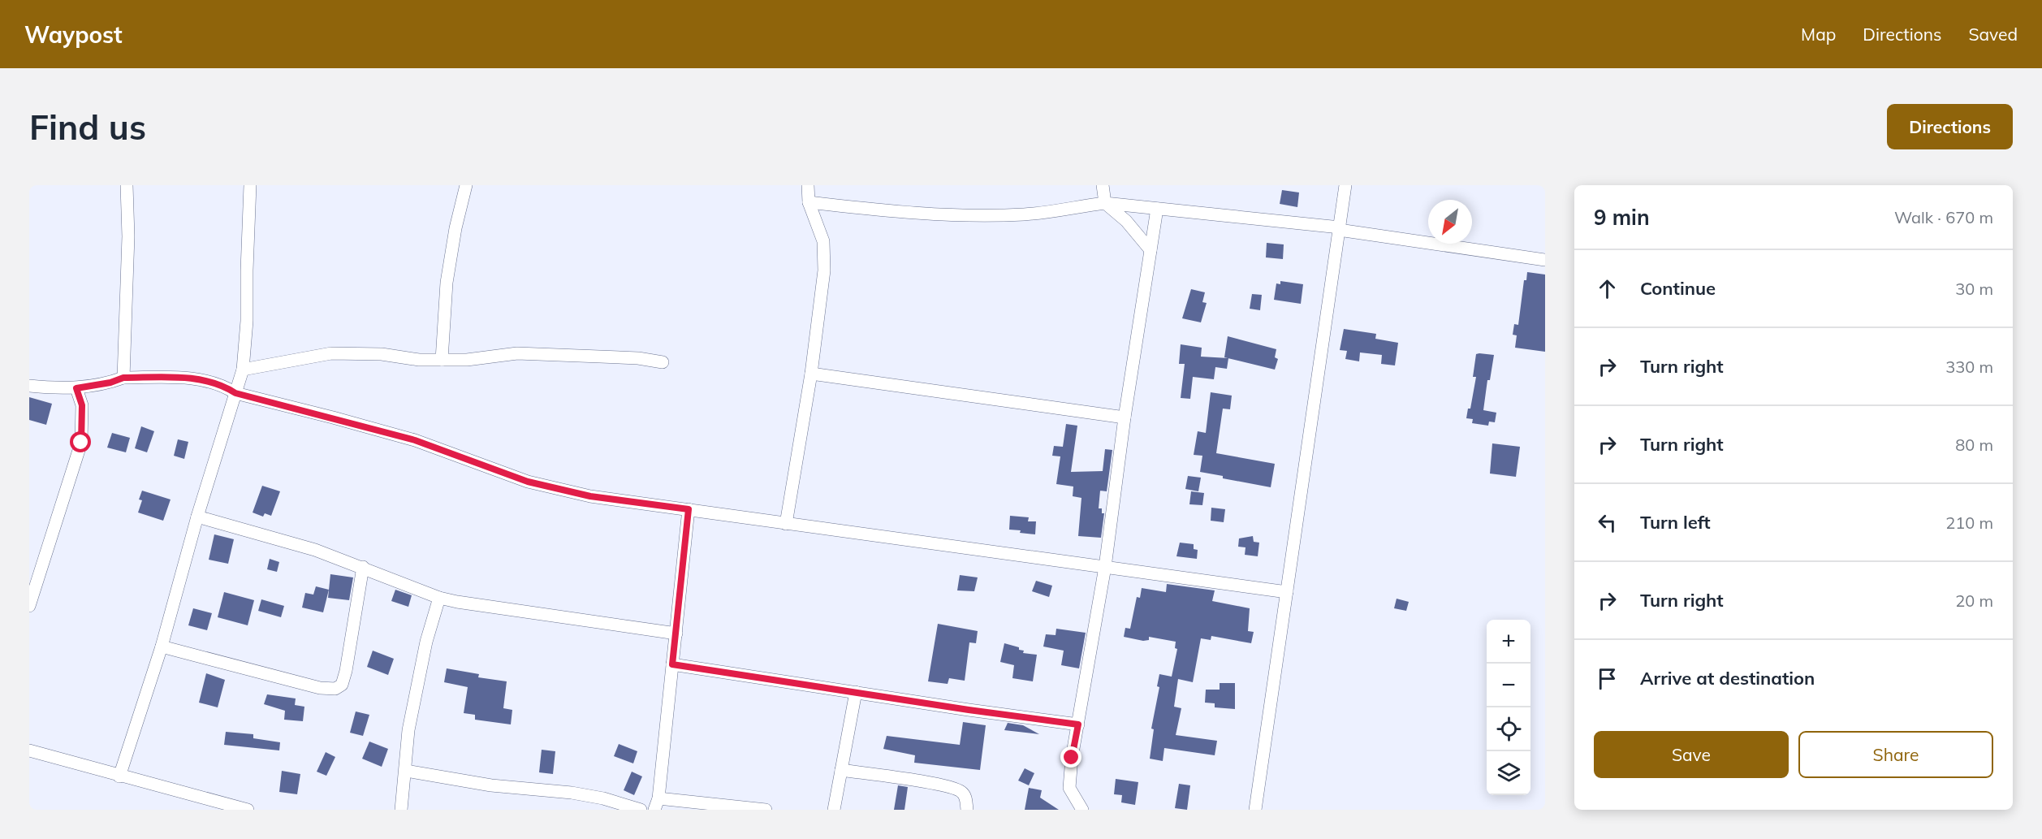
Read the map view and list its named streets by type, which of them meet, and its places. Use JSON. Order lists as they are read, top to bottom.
{
  "north": "bottom left",
  "page": {
    "header": "Waypost",
    "nav": ["Map", "Directions", "Saved"],
    "buttons": [
      "Directions",
      ["Save", "Share"]
    ],
    "title": "Find us",
    "heading": ["9 min", "Walk · 670 m"],
    "list": [
      ["Continue", "30 m"],
      ["Turn right", "330 m"],
      ["Turn right", "80 m"],
      ["Turn left", "210 m"],
      ["Turn right", "20 m"],
      "Arrive at destination"
    ],
    "map_buttons": ["+", "−"]
  }
}
